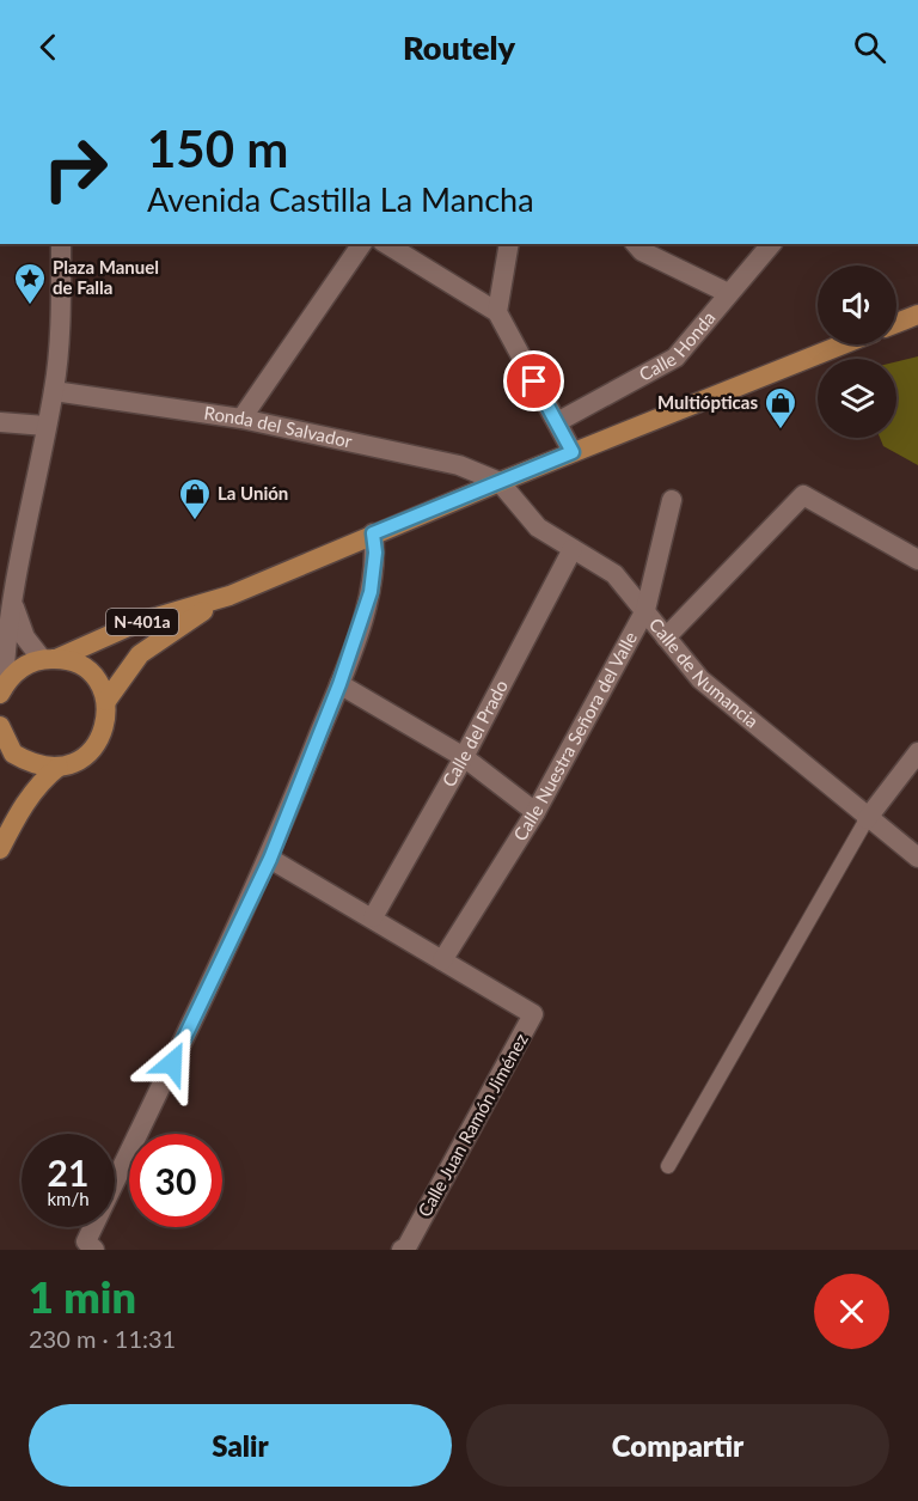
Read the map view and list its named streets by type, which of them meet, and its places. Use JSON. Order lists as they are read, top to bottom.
{
  "streets": {
    "main road": ["N-401a"],
    "street": [
      "Calle Honda",
      "Ronda del Salvador",
      "Calle de Numancia",
      "Calle del Prado",
      "Calle Nuestra Señora del Valle",
      "Calle Juan Ramón Jiménez"
    ]
  },
  "crossings": [
    ["Ronda del Salvador", "N-401a"],
    ["Ronda del Salvador", "Calle de Numancia"],
    ["N-401a", "Calle de Numancia"],
    ["Calle de Numancia", "Calle del Prado"],
    ["Calle de Numancia", "Calle Nuestra Señora del Valle"],
    ["Calle Nuestra Señora del Valle", "Calle Juan Ramón Jiménez"]
  ],
  "places": {
    "place": ["Plaza Manuel de Falla"],
    "shop": ["Multiópticas", "La Unión"]
  },
  "page": {
    "header": "Routely",
    "turn": ["150 m", "Avenida Castilla La Mancha"],
    "speed": "21 km/h",
    "limit": "30",
    "heading": ["1 min", "230 m · 11:31"],
    "buttons": ["Salir", "Compartir"]
  }
}
